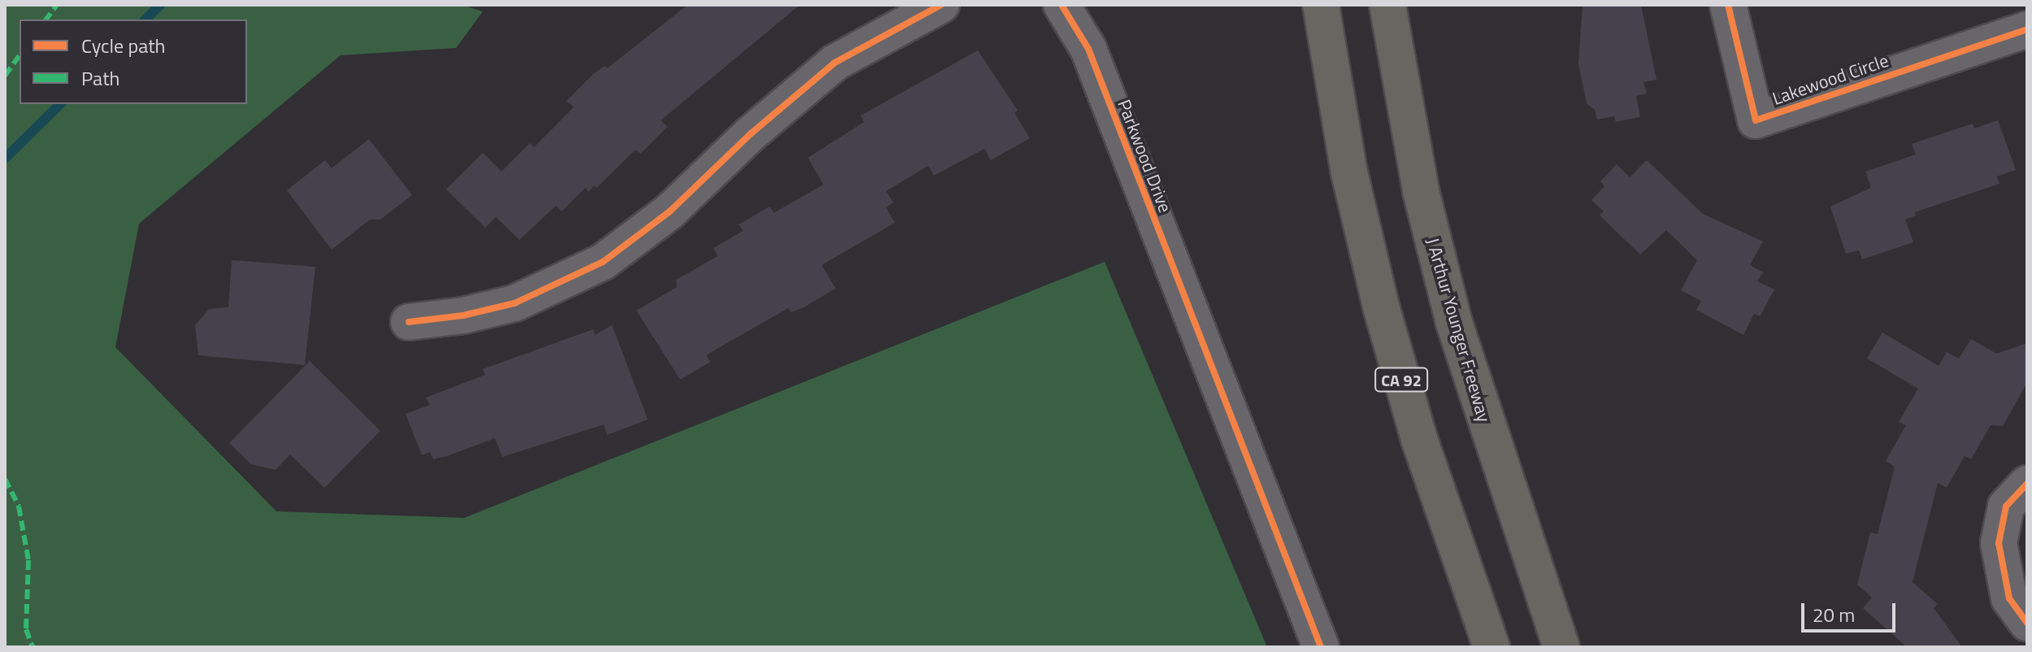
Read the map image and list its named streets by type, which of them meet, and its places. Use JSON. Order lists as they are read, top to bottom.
{
  "streets": {
    "highway": ["J Arthur Younger Freeway", "CA 92"],
    "street": ["Lakewood Circle", "Parkwood Drive"]
  },
  "legend": ["Cycle path", "Path"],
  "scale_bar": "20 m"
}
